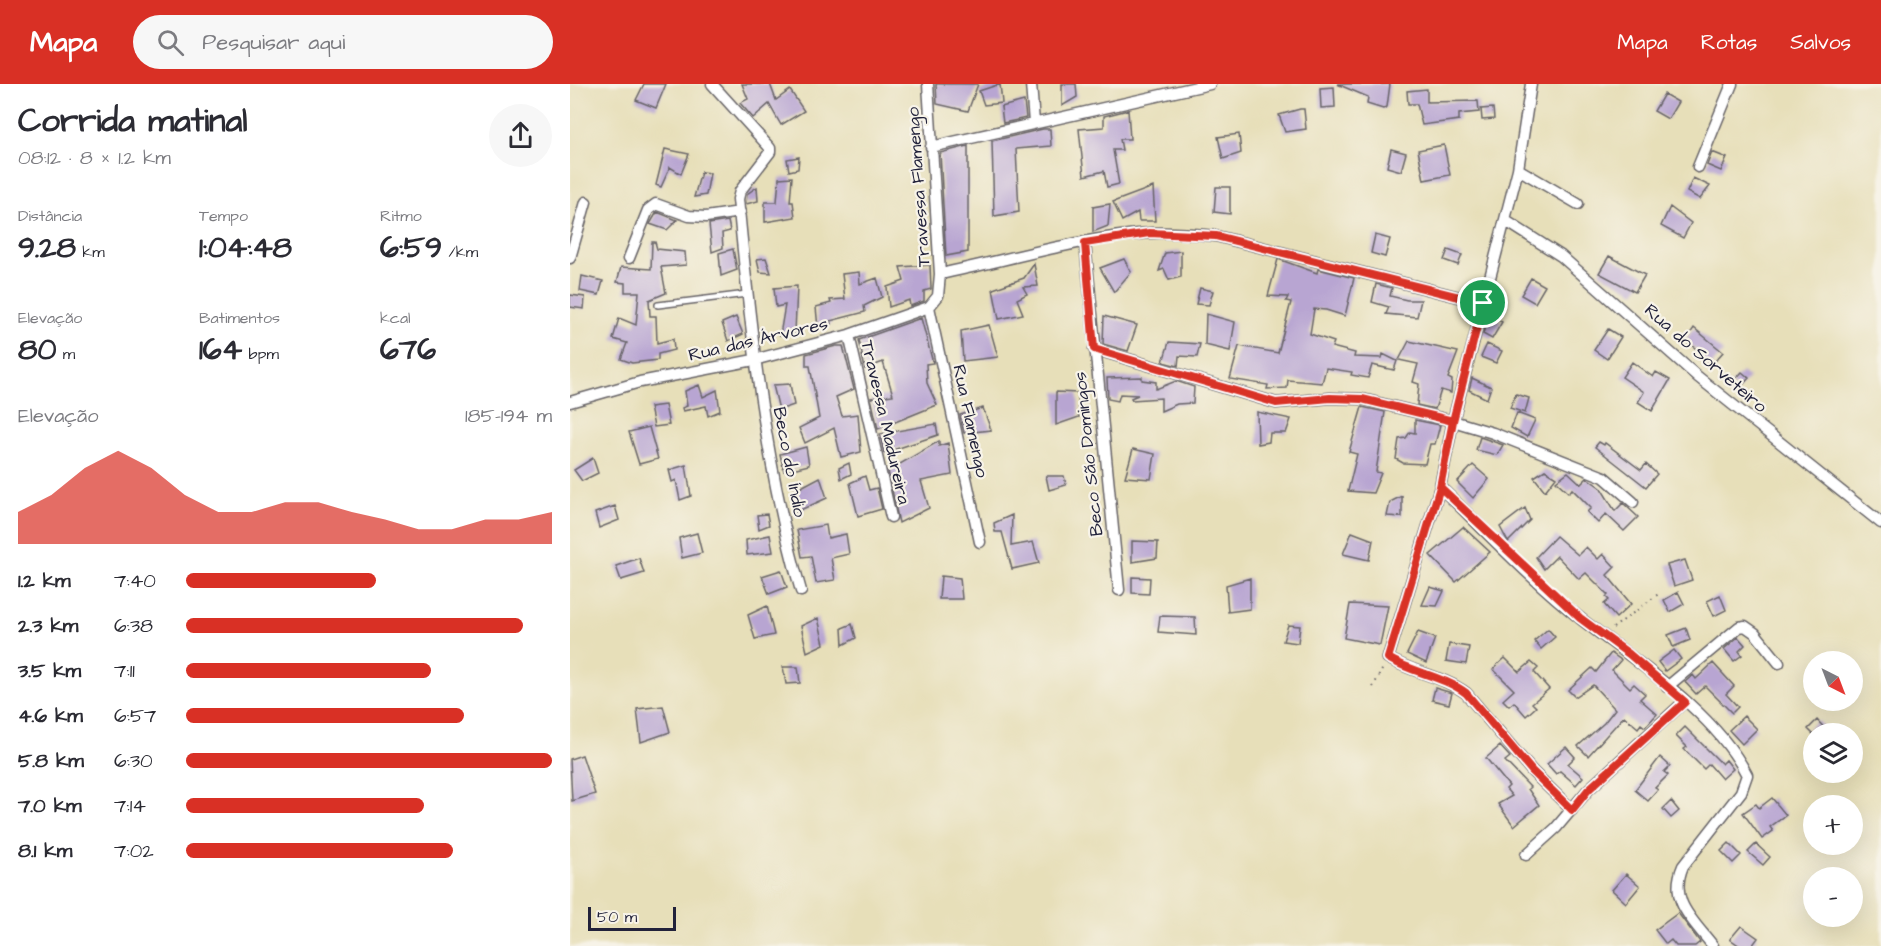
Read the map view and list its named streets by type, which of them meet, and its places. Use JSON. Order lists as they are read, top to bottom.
{
  "streets": {
    "street": [
      "Travessa Flamengo",
      "Rua das Árvores",
      "Rua do Sorveteiro",
      "Rua Flamengo",
      "Travessa Madureira",
      "Beco São Domingos",
      "Beco do Índio"
    ]
  },
  "crossings": [
    ["Travessa Flamengo", "Rua das Árvores"],
    ["Travessa Flamengo", "Rua Flamengo"],
    ["Rua das Árvores", "Rua Flamengo"],
    ["Rua das Árvores", "Travessa Madureira"],
    ["Rua das Árvores", "Beco do Índio"]
  ],
  "scale_bar": "50 m",
  "north": "bottom right",
  "page": {
    "header": "Mapa",
    "search": "Pesquisar aqui",
    "nav": ["Mapa", "Rotas", "Salvos"],
    "heading": ["Corrida matinal", "08:12 · 8 × 1.2 km"],
    "stats": [
      ["Distância", "9.28 km"],
      ["Tempo", "1:04:48"],
      ["Ritmo", "6:59 /km"],
      ["Elevação", "80 m"],
      ["Batimentos", "164 bpm"],
      ["kcal", "676"]
    ],
    "chart": ["Elevação", "185–194 m"],
    "list": [
      {
        "name": "1.2 km",
        "note": "7:40"
      },
      {
        "name": "2.3 km",
        "note": "6:38"
      },
      {
        "name": "3.5 km",
        "note": "7:11"
      },
      {
        "name": "4.6 km",
        "note": "6:57"
      },
      {
        "name": "5.8 km",
        "note": "6:30"
      },
      {
        "name": "7.0 km",
        "note": "7:14"
      },
      {
        "name": "8.1 km",
        "note": "7:02"
      }
    ],
    "map_buttons": ["+", "−"],
    "scale": "50 m"
  }
}
